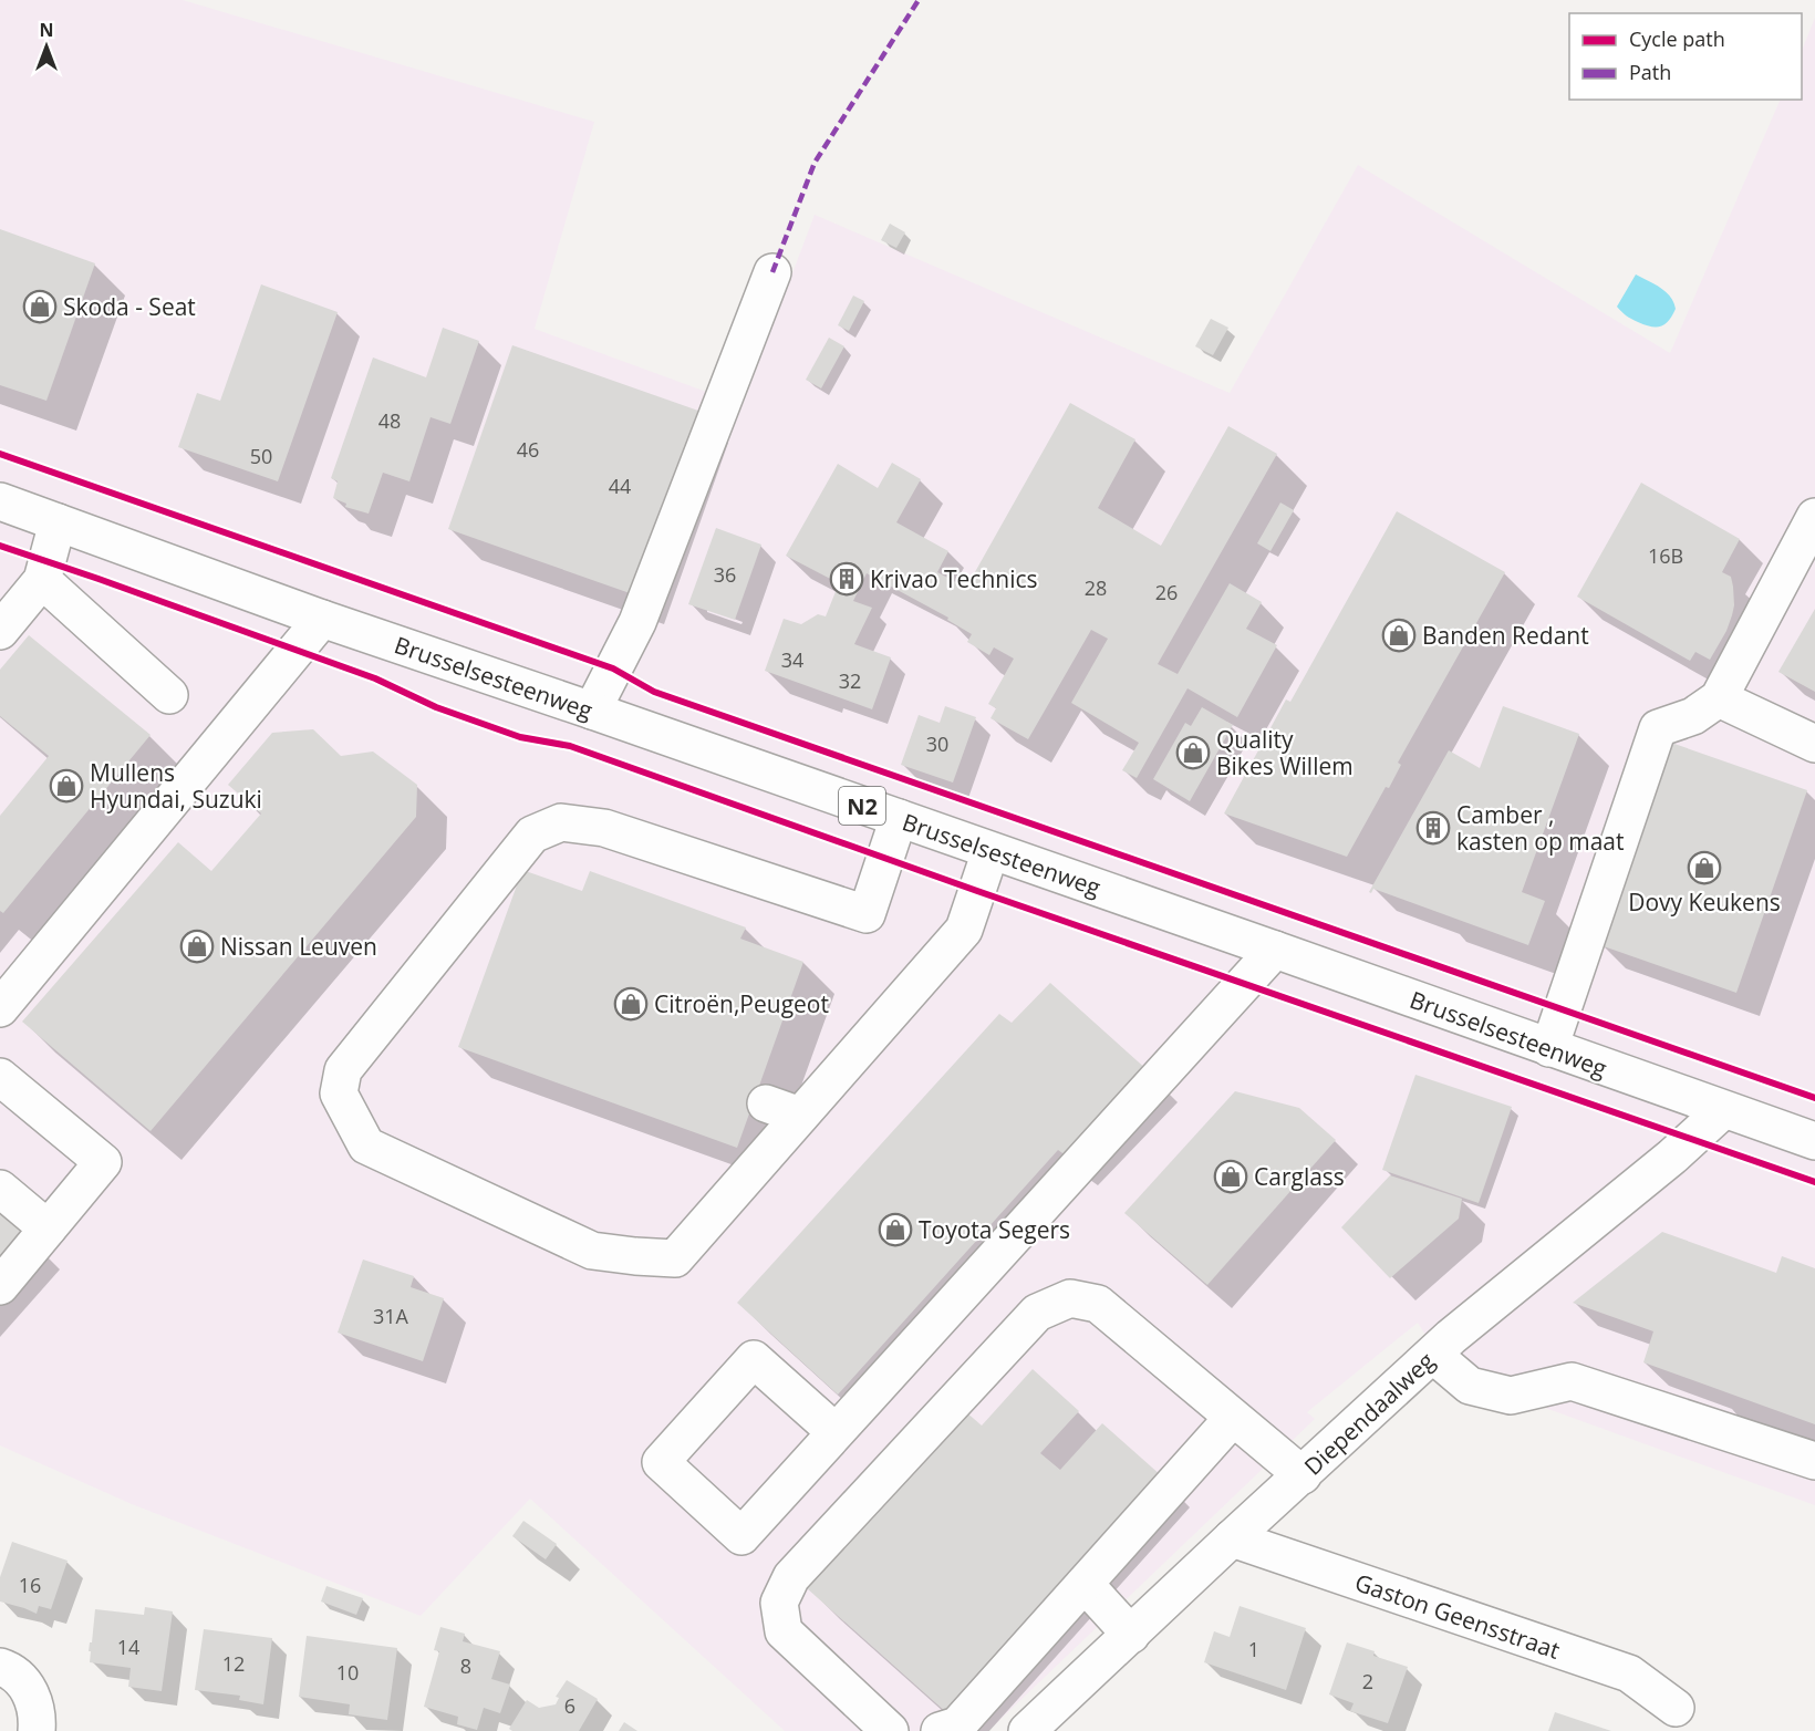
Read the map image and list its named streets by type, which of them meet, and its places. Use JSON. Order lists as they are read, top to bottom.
{
  "streets": {
    "main road": [
      "Brusselsesteenweg",
      "N2",
      "Diependaalweg",
      "Gaston Geensstraat"
    ]
  },
  "crossings": [
    ["Brusselsesteenweg", "Diependaalweg"],
    ["Diependaalweg", "Gaston Geensstraat"]
  ],
  "places": {
    "shop": [
      "Skoda - Seat",
      "Banden Redant",
      "Quality Bikes Willem",
      "Mullens Hyundai, Suzuki",
      "Dovy Keukens",
      "Nissan Leuven",
      "Citroën,Peugeot",
      "Carglass",
      "Toyota Segers"
    ],
    "building": ["Krivao Technics", "Camber , kasten op maat"]
  },
  "house_numbers": [
    "48",
    "46",
    "50",
    "44",
    "16B",
    "36",
    "28",
    "26",
    "34",
    "32",
    "30",
    "31A",
    "16",
    "14",
    "1",
    "12",
    "8",
    "10",
    "2",
    "6"
  ],
  "legend": ["Cycle path", "Path"],
  "north": "top"
}
